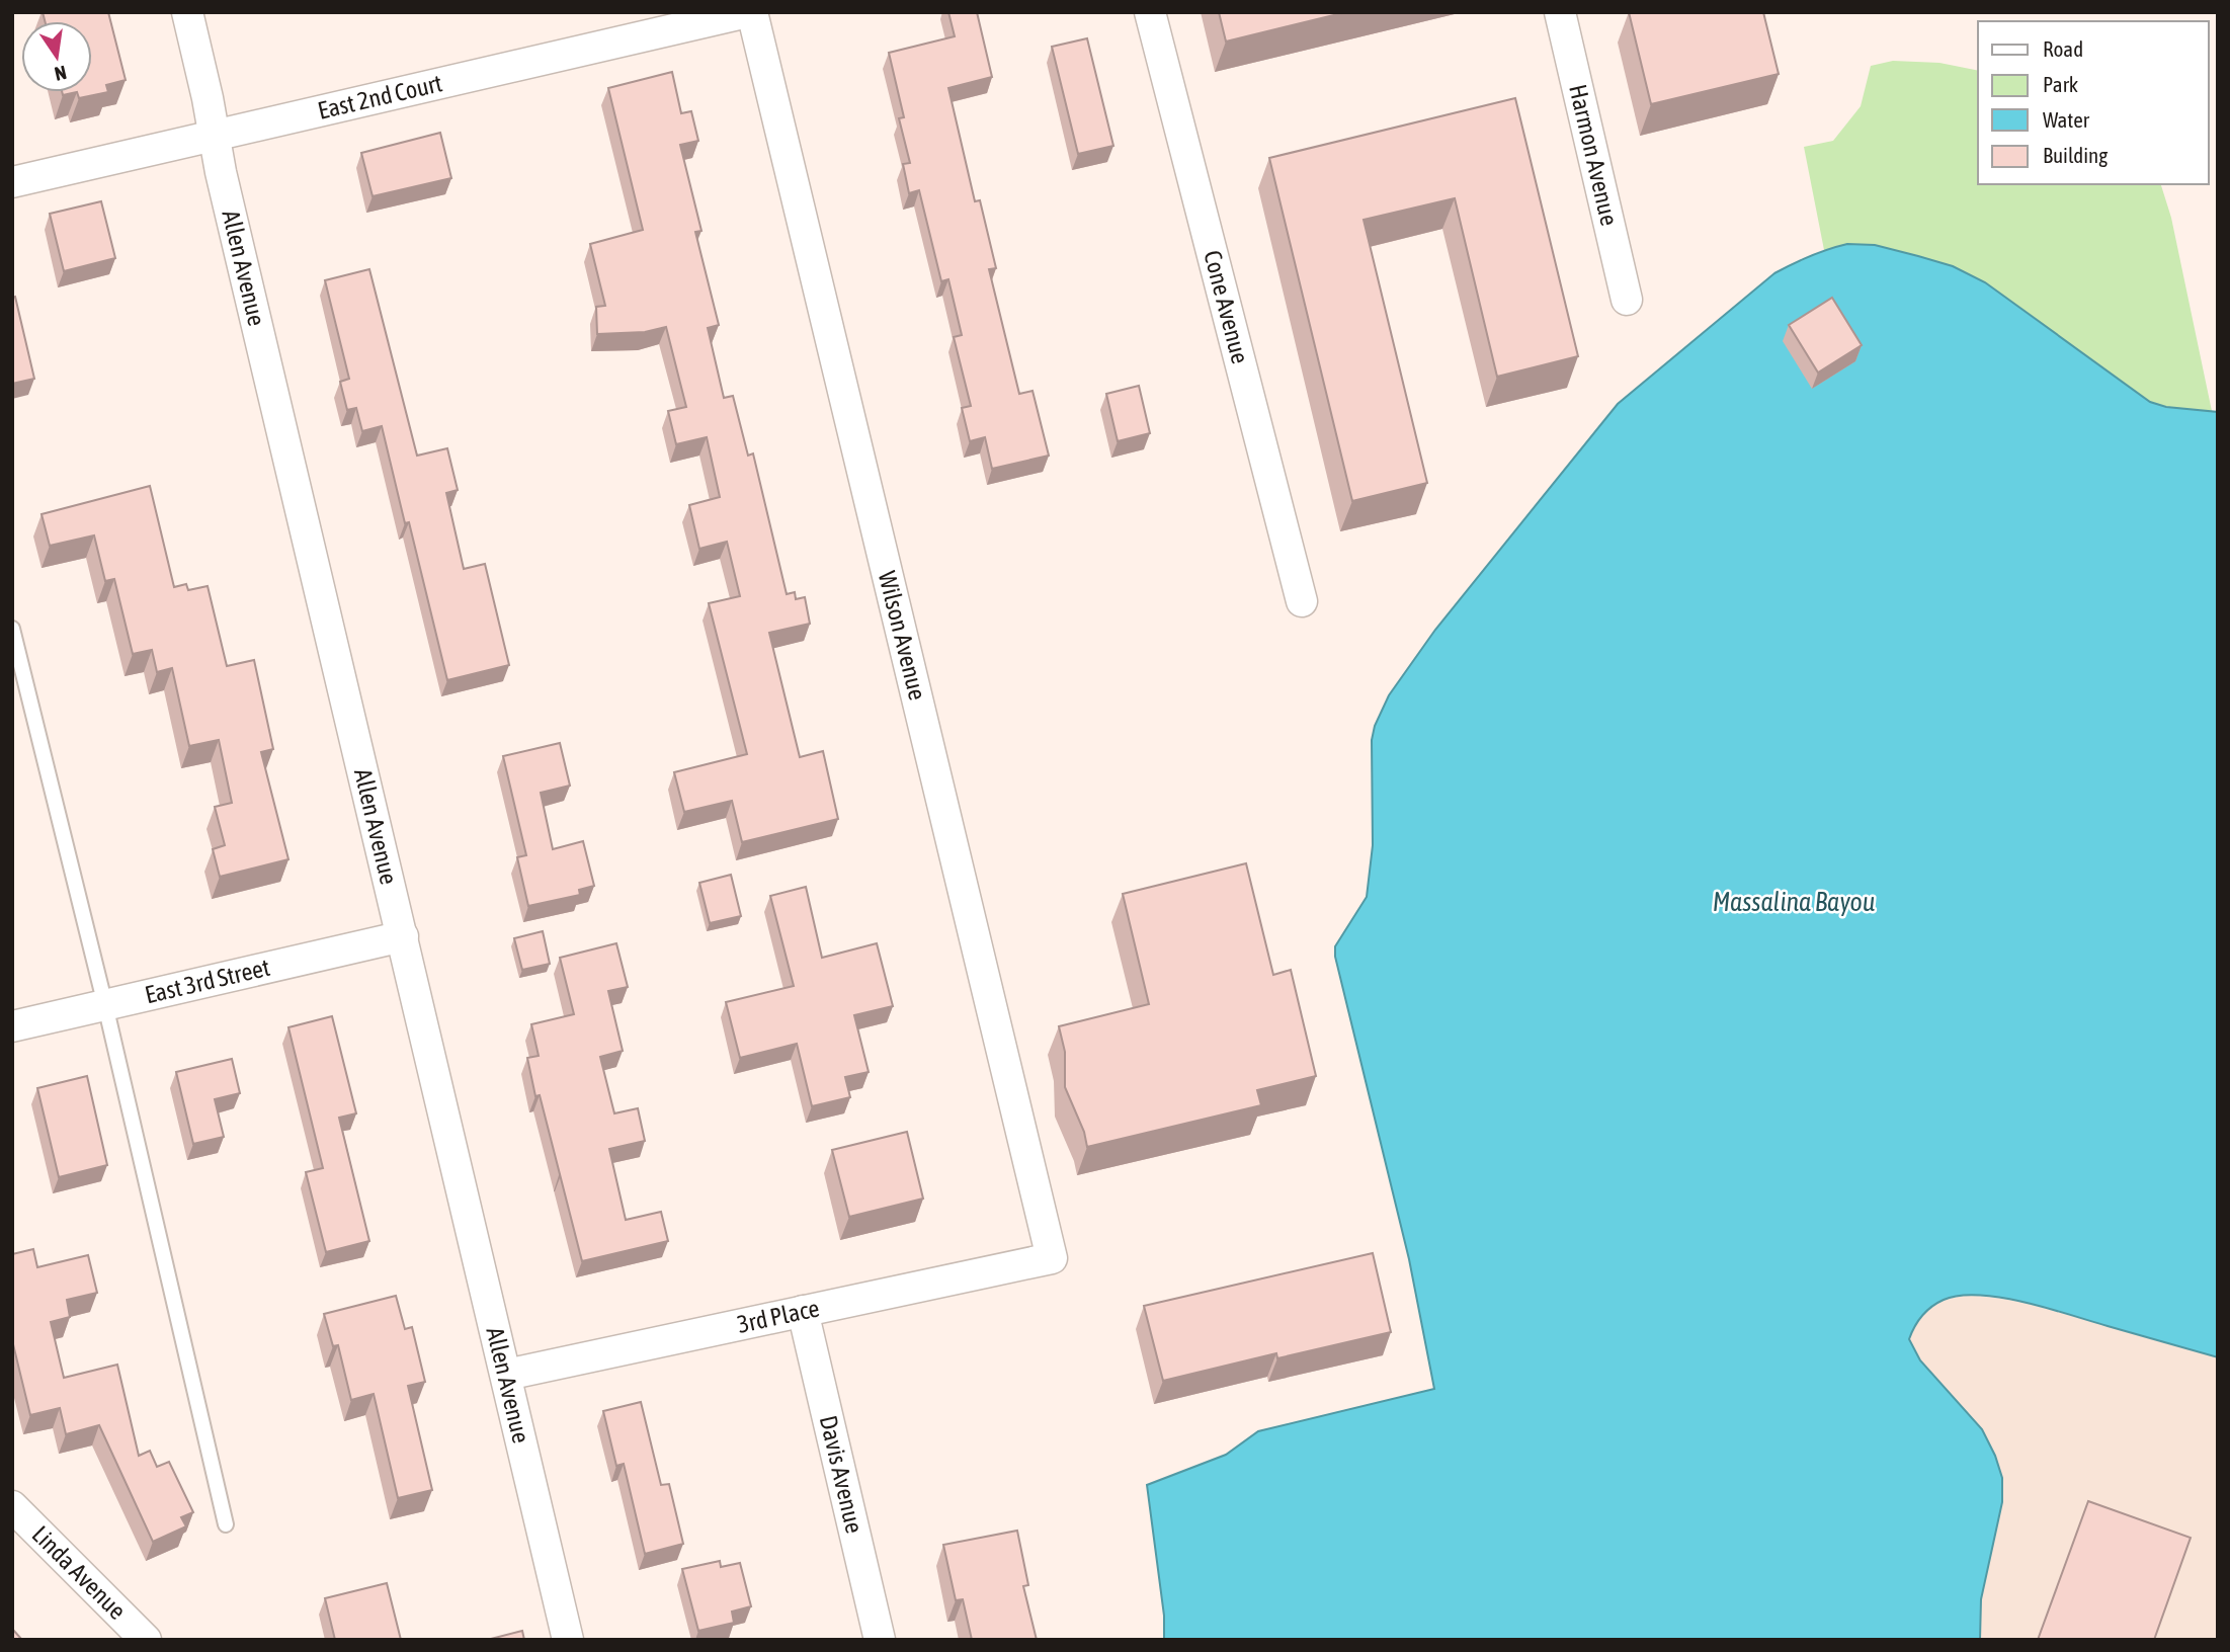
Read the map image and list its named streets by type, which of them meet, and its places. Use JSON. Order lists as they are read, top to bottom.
{
  "streets": {
    "street": [
      "East 2nd Court",
      "Harmon Avenue",
      "Allen Avenue",
      "Cone Avenue",
      "Wilson Avenue",
      "East 3rd Street",
      "3rd Place",
      "Davis Avenue",
      "Linda Avenue"
    ]
  },
  "crossings": [
    ["East 2nd Court", "Allen Avenue"],
    ["East 2nd Court", "Wilson Avenue"],
    ["Allen Avenue", "East 3rd Street"],
    ["Allen Avenue", "3rd Place"],
    ["Wilson Avenue", "3rd Place"],
    ["3rd Place", "Davis Avenue"]
  ],
  "water": ["Massalina Bayou"],
  "legend": [
    "Road",
    "Park",
    "Water",
    "Building"
  ],
  "north": "bottom"
}
